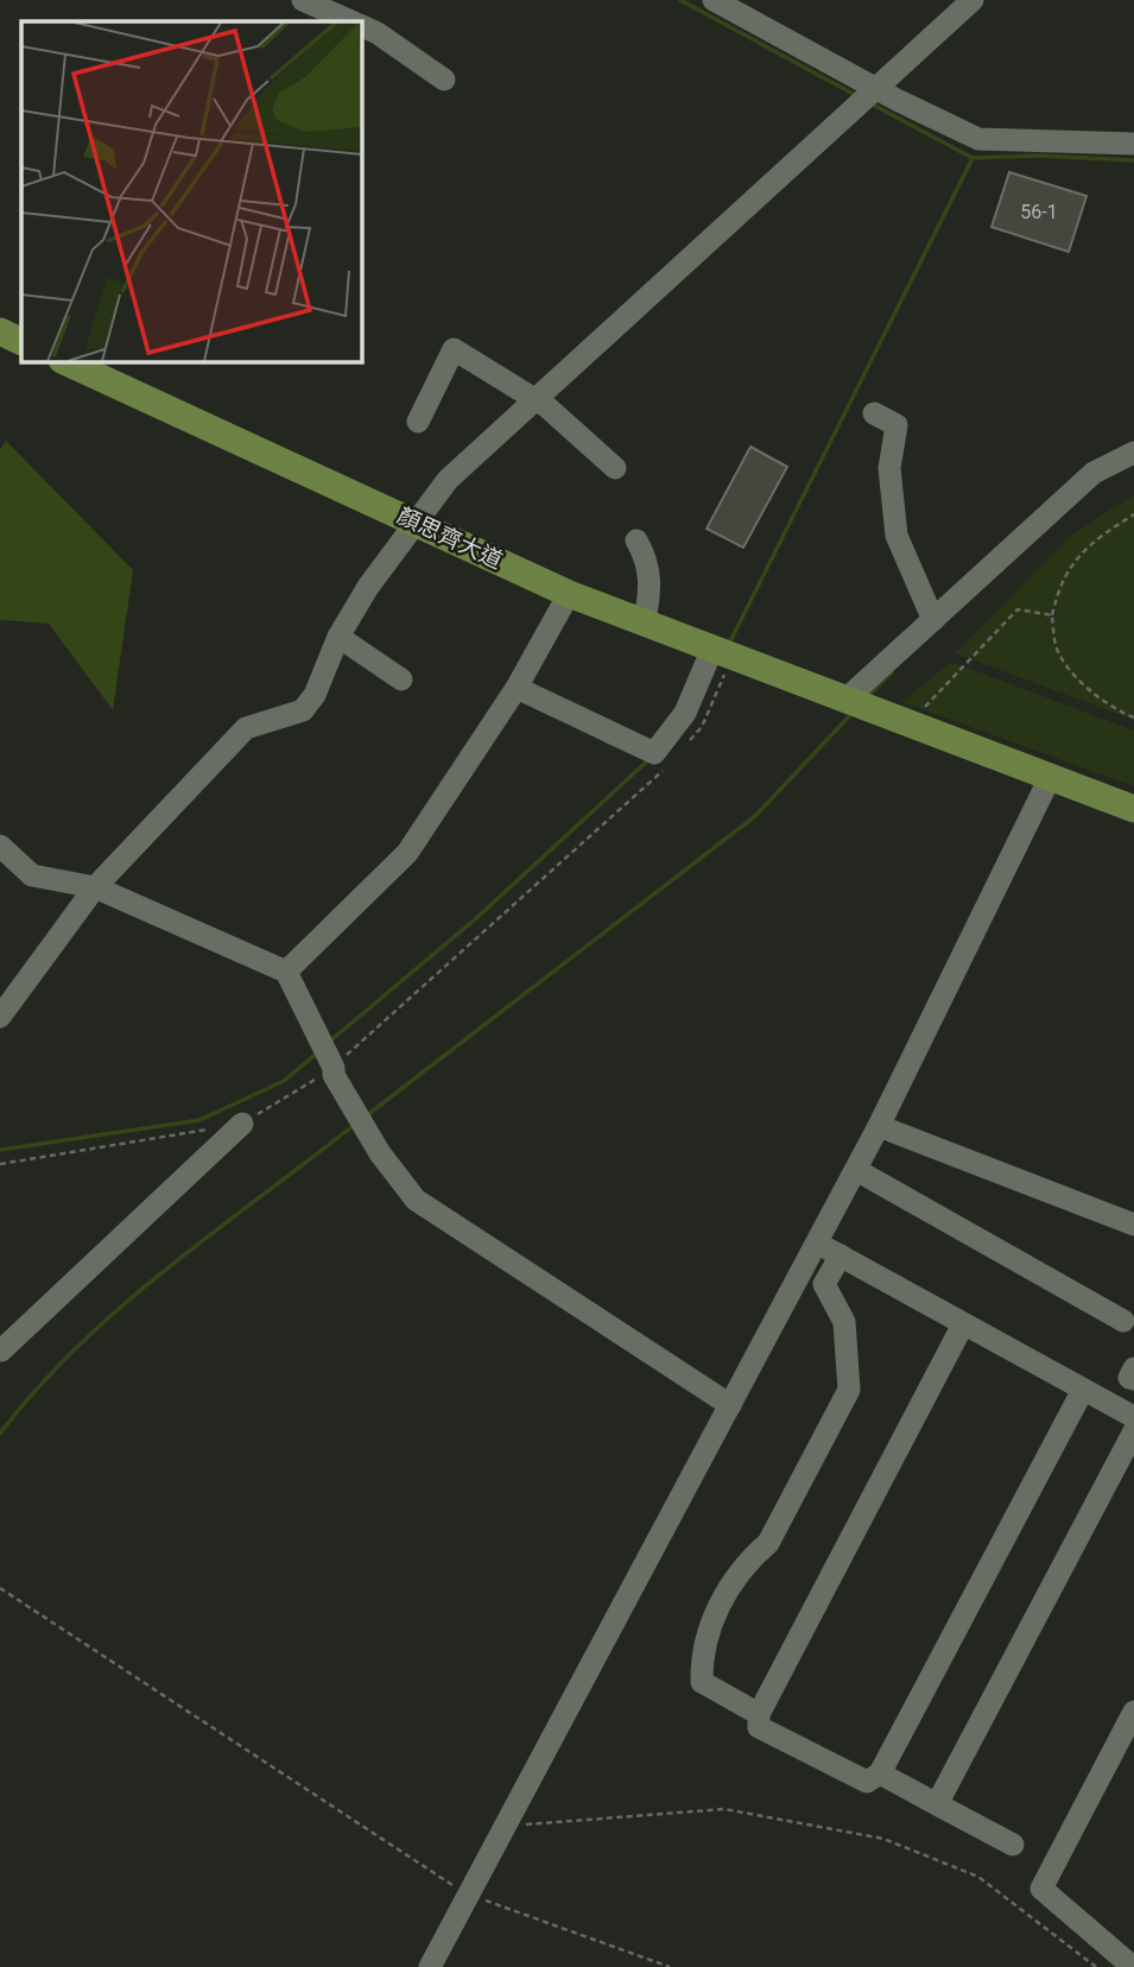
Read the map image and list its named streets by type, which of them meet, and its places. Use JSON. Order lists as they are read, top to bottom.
{
  "streets": {
    "main road": ["顏思齊大道"]
  },
  "house_numbers": ["56-1"]
}
